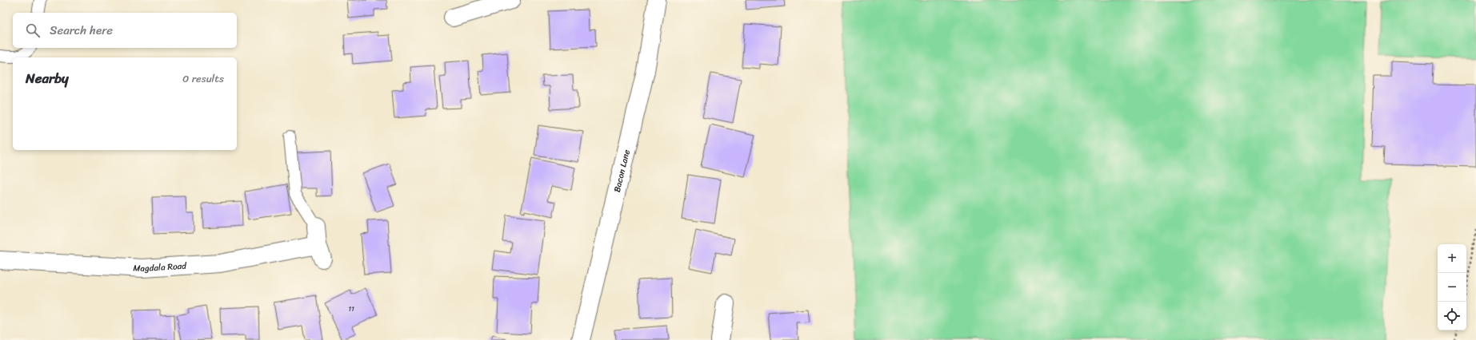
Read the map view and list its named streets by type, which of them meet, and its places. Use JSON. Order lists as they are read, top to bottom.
{
  "streets": {
    "street": ["Bacon Lane", "Magdala Road"]
  },
  "house_numbers": ["11"],
  "page": {
    "search": "Search here",
    "heading": ["Nearby", "0 results"],
    "map_buttons": ["+", "−"]
  }
}
